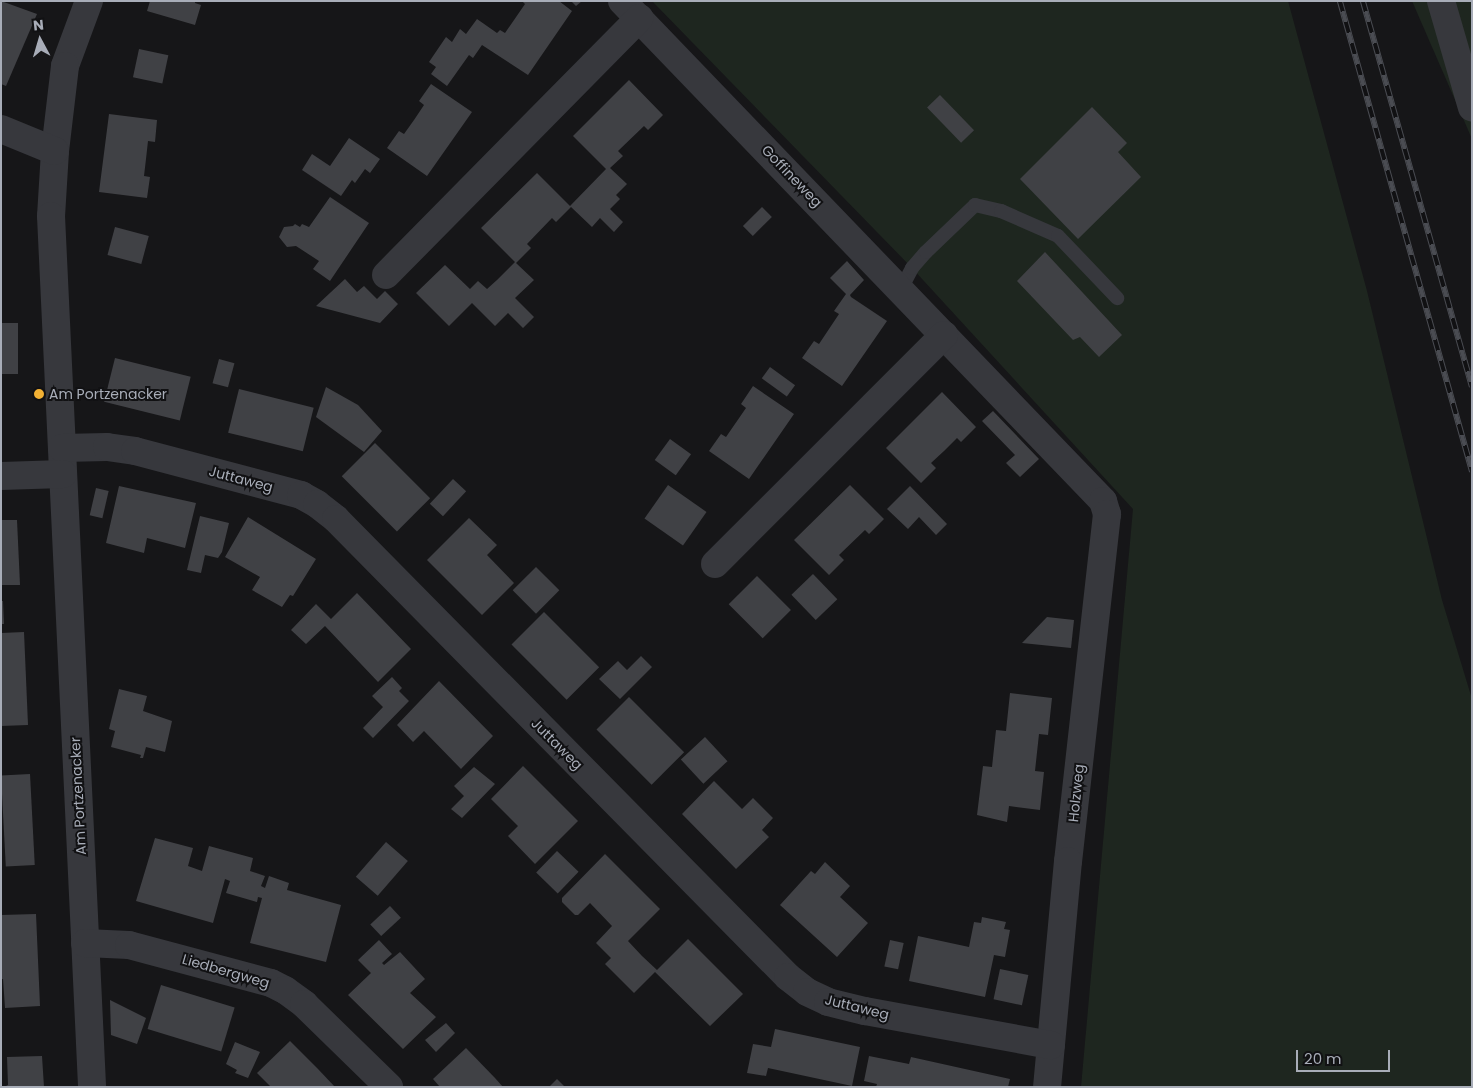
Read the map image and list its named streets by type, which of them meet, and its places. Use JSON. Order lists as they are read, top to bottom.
{
  "streets": {
    "street": [
      "Goffineweg",
      "Juttaweg",
      "Holzweg",
      "Am Portzenacker",
      "Liedbergweg"
    ]
  },
  "crossings": [
    ["Goffineweg", "Holzweg"],
    ["Juttaweg", "Holzweg"],
    ["Juttaweg", "Am Portzenacker"],
    ["Am Portzenacker", "Liedbergweg"]
  ],
  "places": ["Am Portzenacker"],
  "scale_bar": "20 m",
  "north": "top"
}
